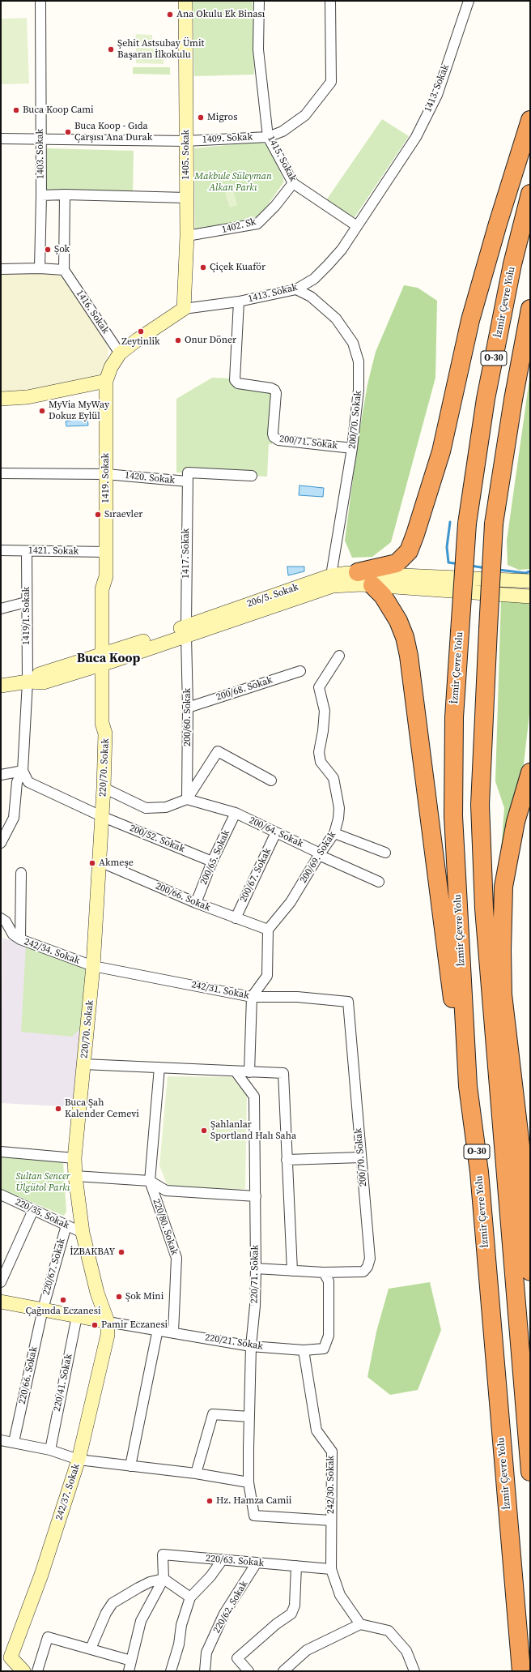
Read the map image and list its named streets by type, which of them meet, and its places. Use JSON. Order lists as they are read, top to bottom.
{
  "streets": {
    "highway": ["İzmir Çevre Yolu", "O-30"],
    "main road": [
      "1413. Sokak",
      "1405. Sokak",
      "1419. Sokak",
      "206/5. Sokak",
      "220/70. Sokak",
      "220/21. Sokak",
      "242/37. Sokak"
    ],
    "street": [
      "1409. Sokak",
      "1403. Sokak",
      "1415. Sokak",
      "1402. Sk",
      "1416. Sokak",
      "200/70. Sokak",
      "200/71. Sokak",
      "1420. Sokak",
      "1421. Sokak",
      "1417. Sokak",
      "1419/1. Sokak",
      "200/68. Sokak",
      "200/60. Sokak",
      "200/64. Sokak",
      "200/52. Sokak",
      "200/65. Sokak",
      "200/69. Sokak",
      "200/67. Sokak",
      "200/66. Sokak",
      "242/34. Sokak",
      "242/31. Sokak",
      "220/35. Sokak",
      "220/80. Sokak",
      "220/67. Sokak",
      "220/71. Sokak",
      "220/66. Sokak",
      "220/41. Sokak",
      "242/30. Sokak",
      "220/63. Sokak",
      "220/62. Sokak"
    ]
  },
  "crossings": [
    ["1413. Sokak", "1405. Sokak"],
    ["1413. Sokak", "1415. Sokak"],
    ["1413. Sokak", "1416. Sokak"],
    ["1413. Sokak", "200/70. Sokak"],
    ["1413. Sokak", "200/71. Sokak"],
    ["1413. Sokak", "1419. Sokak"],
    ["1409. Sokak", "1403. Sokak"],
    ["1409. Sokak", "1405. Sokak"],
    ["1409. Sokak", "1415. Sokak"],
    ["1405. Sokak", "1402. Sk"],
    ["1415. Sokak", "1402. Sk"],
    ["200/70. Sokak", "200/71. Sokak"],
    ["200/70. Sokak", "206/5. Sokak"],
    ["200/70. Sokak", "242/31. Sokak"],
    ["200/70. Sokak", "220/21. Sokak"],
    ["1419. Sokak", "1420. Sokak"],
    ["1419. Sokak", "1421. Sokak"],
    ["1419. Sokak", "206/5. Sokak"],
    ["1419. Sokak", "220/70. Sokak"],
    ["1420. Sokak", "1417. Sokak"],
    ["1421. Sokak", "1419/1. Sokak"],
    ["1417. Sokak", "206/5. Sokak"],
    ["1417. Sokak", "200/60. Sokak"],
    ["206/5. Sokak", "1419/1. Sokak"],
    ["206/5. Sokak", "200/60. Sokak"],
    ["206/5. Sokak", "220/70. Sokak"],
    ["200/68. Sokak", "200/60. Sokak"],
    ["200/60. Sokak", "200/64. Sokak"],
    ["220/70. Sokak", "200/52. Sokak"],
    ["220/70. Sokak", "200/66. Sokak"],
    ["220/70. Sokak", "242/34. Sokak"],
    ["220/70. Sokak", "242/31. Sokak"],
    ["220/70. Sokak", "220/35. Sokak"],
    ["220/70. Sokak", "220/80. Sokak"],
    ["220/70. Sokak", "220/21. Sokak"],
    ["220/70. Sokak", "242/37. Sokak"],
    ["200/64. Sokak", "200/65. Sokak"],
    ["200/64. Sokak", "200/69. Sokak"],
    ["200/64. Sokak", "200/67. Sokak"],
    ["200/52. Sokak", "200/65. Sokak"],
    ["200/65. Sokak", "200/66. Sokak"],
    ["200/69. Sokak", "200/66. Sokak"],
    ["200/67. Sokak", "200/66. Sokak"],
    ["242/34. Sokak", "242/31. Sokak"],
    ["220/35. Sokak", "220/67. Sokak"],
    ["220/80. Sokak", "220/71. Sokak"],
    ["220/80. Sokak", "220/21. Sokak"],
    ["220/67. Sokak", "220/21. Sokak"],
    ["220/67. Sokak", "220/66. Sokak"],
    ["220/71. Sokak", "220/21. Sokak"],
    ["220/71. Sokak", "242/30. Sokak"],
    ["220/21. Sokak", "220/66. Sokak"],
    ["220/21. Sokak", "220/41. Sokak"],
    ["220/21. Sokak", "242/30. Sokak"],
    ["220/21. Sokak", "242/37. Sokak"],
    ["220/63. Sokak", "220/62. Sokak"]
  ],
  "districts": ["Buca Koop"],
  "parks": ["Makbule Süleyman Alkan Parkı", "Sultan Sencer Ülgütol Parkı"],
  "places": [
    "Ana Okulu Ek Binası",
    "Şehit Astsubay Ümit Başaran İlkokulu",
    "Buca Koop Cami",
    "Migros",
    "Buca Koop - Gıda Çarşısı Ana Durak",
    "Şok",
    "Çiçek Kuaför",
    "Zeytinlik",
    "Onur Döner",
    "MyVia MyWay Dokuz Eylül",
    "Sıraevler",
    "Akmeşe",
    "Buca Şah Kalender Cemevi",
    "Şahlanlar Sportland Halı Saha",
    "İZBAKBAY",
    "Şok Mini",
    "Çağında Eczanesi",
    "Pamir Eczanesi",
    "Hz. Hamza Camii"
  ]
}
